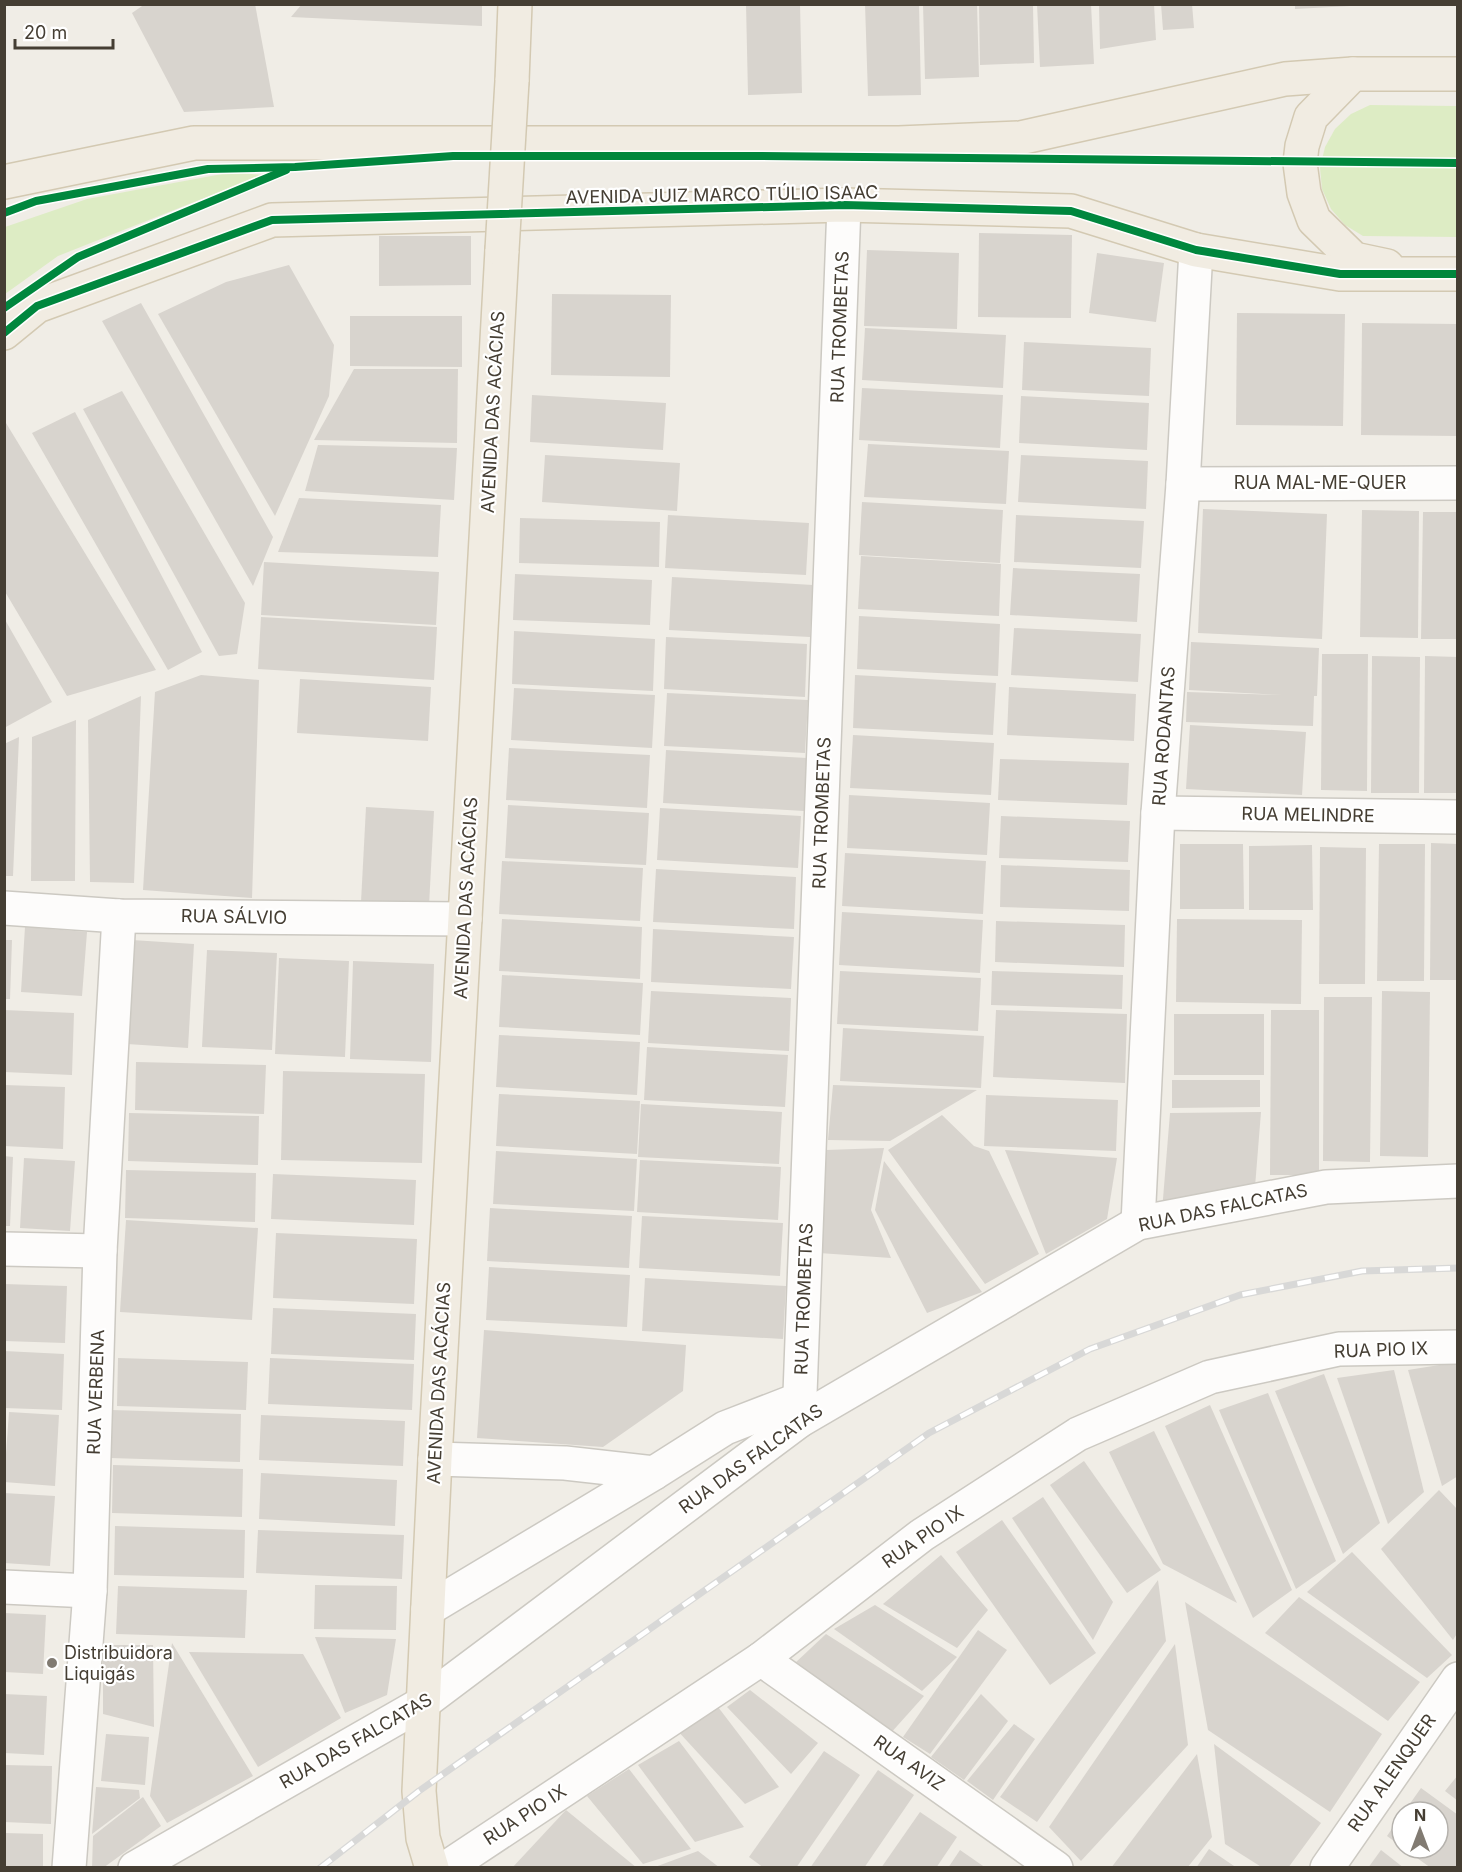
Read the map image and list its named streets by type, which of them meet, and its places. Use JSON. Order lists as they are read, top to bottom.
{
  "streets": {
    "main road": ["AVENIDA JUIZ MARCO TÚLIO ISAAC", "AVENIDA DAS ACÁCIAS"],
    "street": [
      "RUA TROMBETAS",
      "RUA MAL-ME-QUER",
      "RUA RODANTAS",
      "RUA MELINDRE",
      "RUA SÁLVIO",
      "RUA DAS FALCATAS",
      "RUA PIO IX",
      "RUA VERBENA",
      "RUA AVIZ",
      "RUA ALENQUER"
    ]
  },
  "crossings": [
    ["AVENIDA JUIZ MARCO TÚLIO ISAAC", "RUA TROMBETAS"],
    ["AVENIDA JUIZ MARCO TÚLIO ISAAC", "RUA RODANTAS"],
    ["RUA TROMBETAS", "RUA DAS FALCATAS"],
    ["AVENIDA DAS ACÁCIAS", "RUA SÁLVIO"],
    ["AVENIDA DAS ACÁCIAS", "RUA DAS FALCATAS"],
    ["RUA MAL-ME-QUER", "RUA RODANTAS"],
    ["RUA RODANTAS", "RUA MELINDRE"],
    ["RUA RODANTAS", "RUA DAS FALCATAS"],
    ["RUA SÁLVIO", "RUA VERBENA"],
    ["RUA PIO IX", "RUA AVIZ"]
  ],
  "places": ["Distribuidora Liquigás"],
  "scale_bar": "20 m",
  "north": "top"
}
